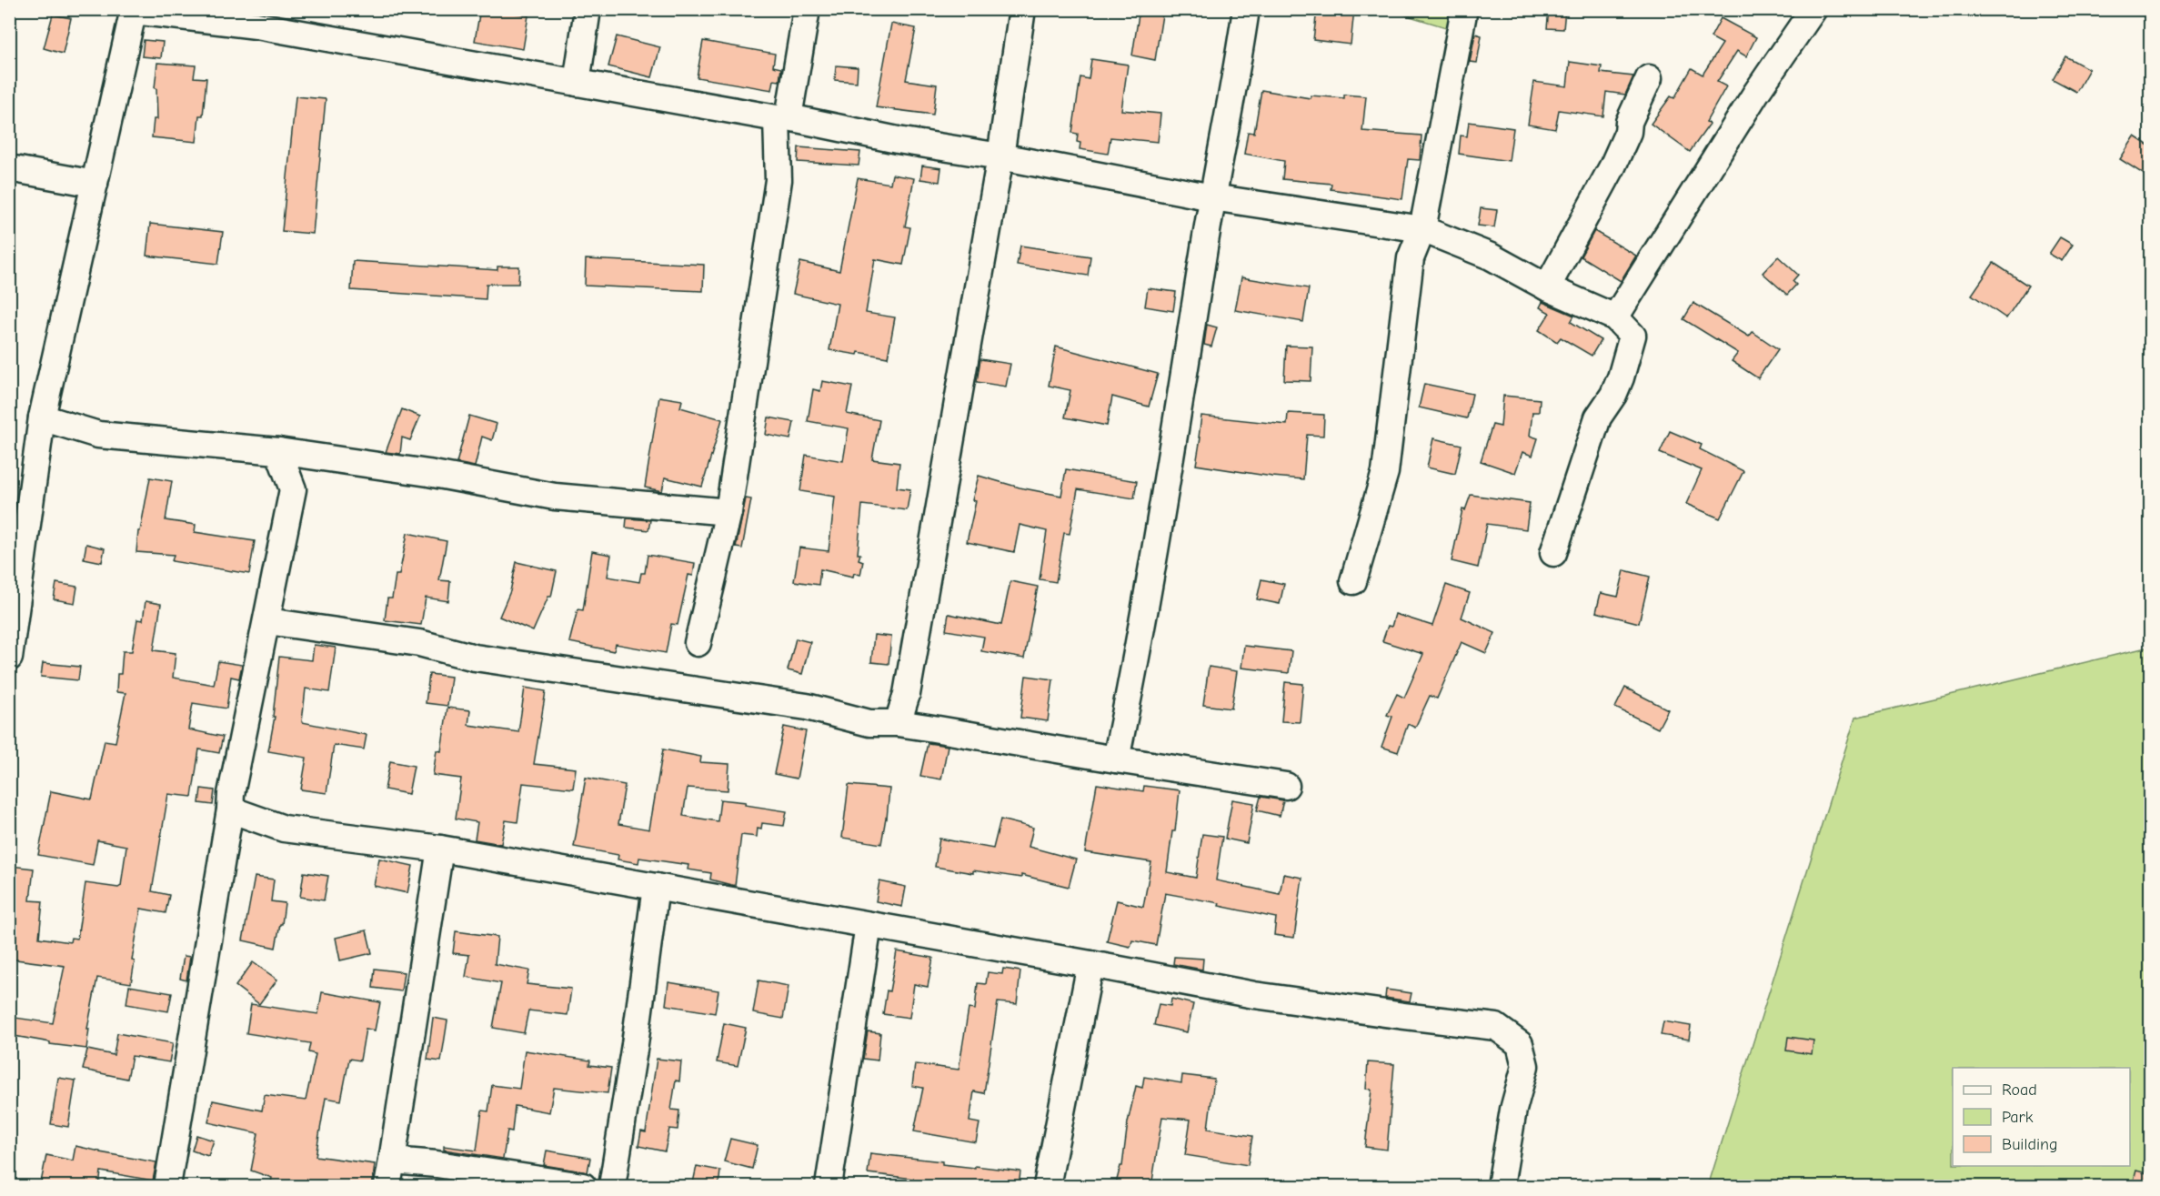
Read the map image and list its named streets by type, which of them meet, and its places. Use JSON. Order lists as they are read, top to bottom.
{
  "legend": ["Road", "Park", "Building"]
}
